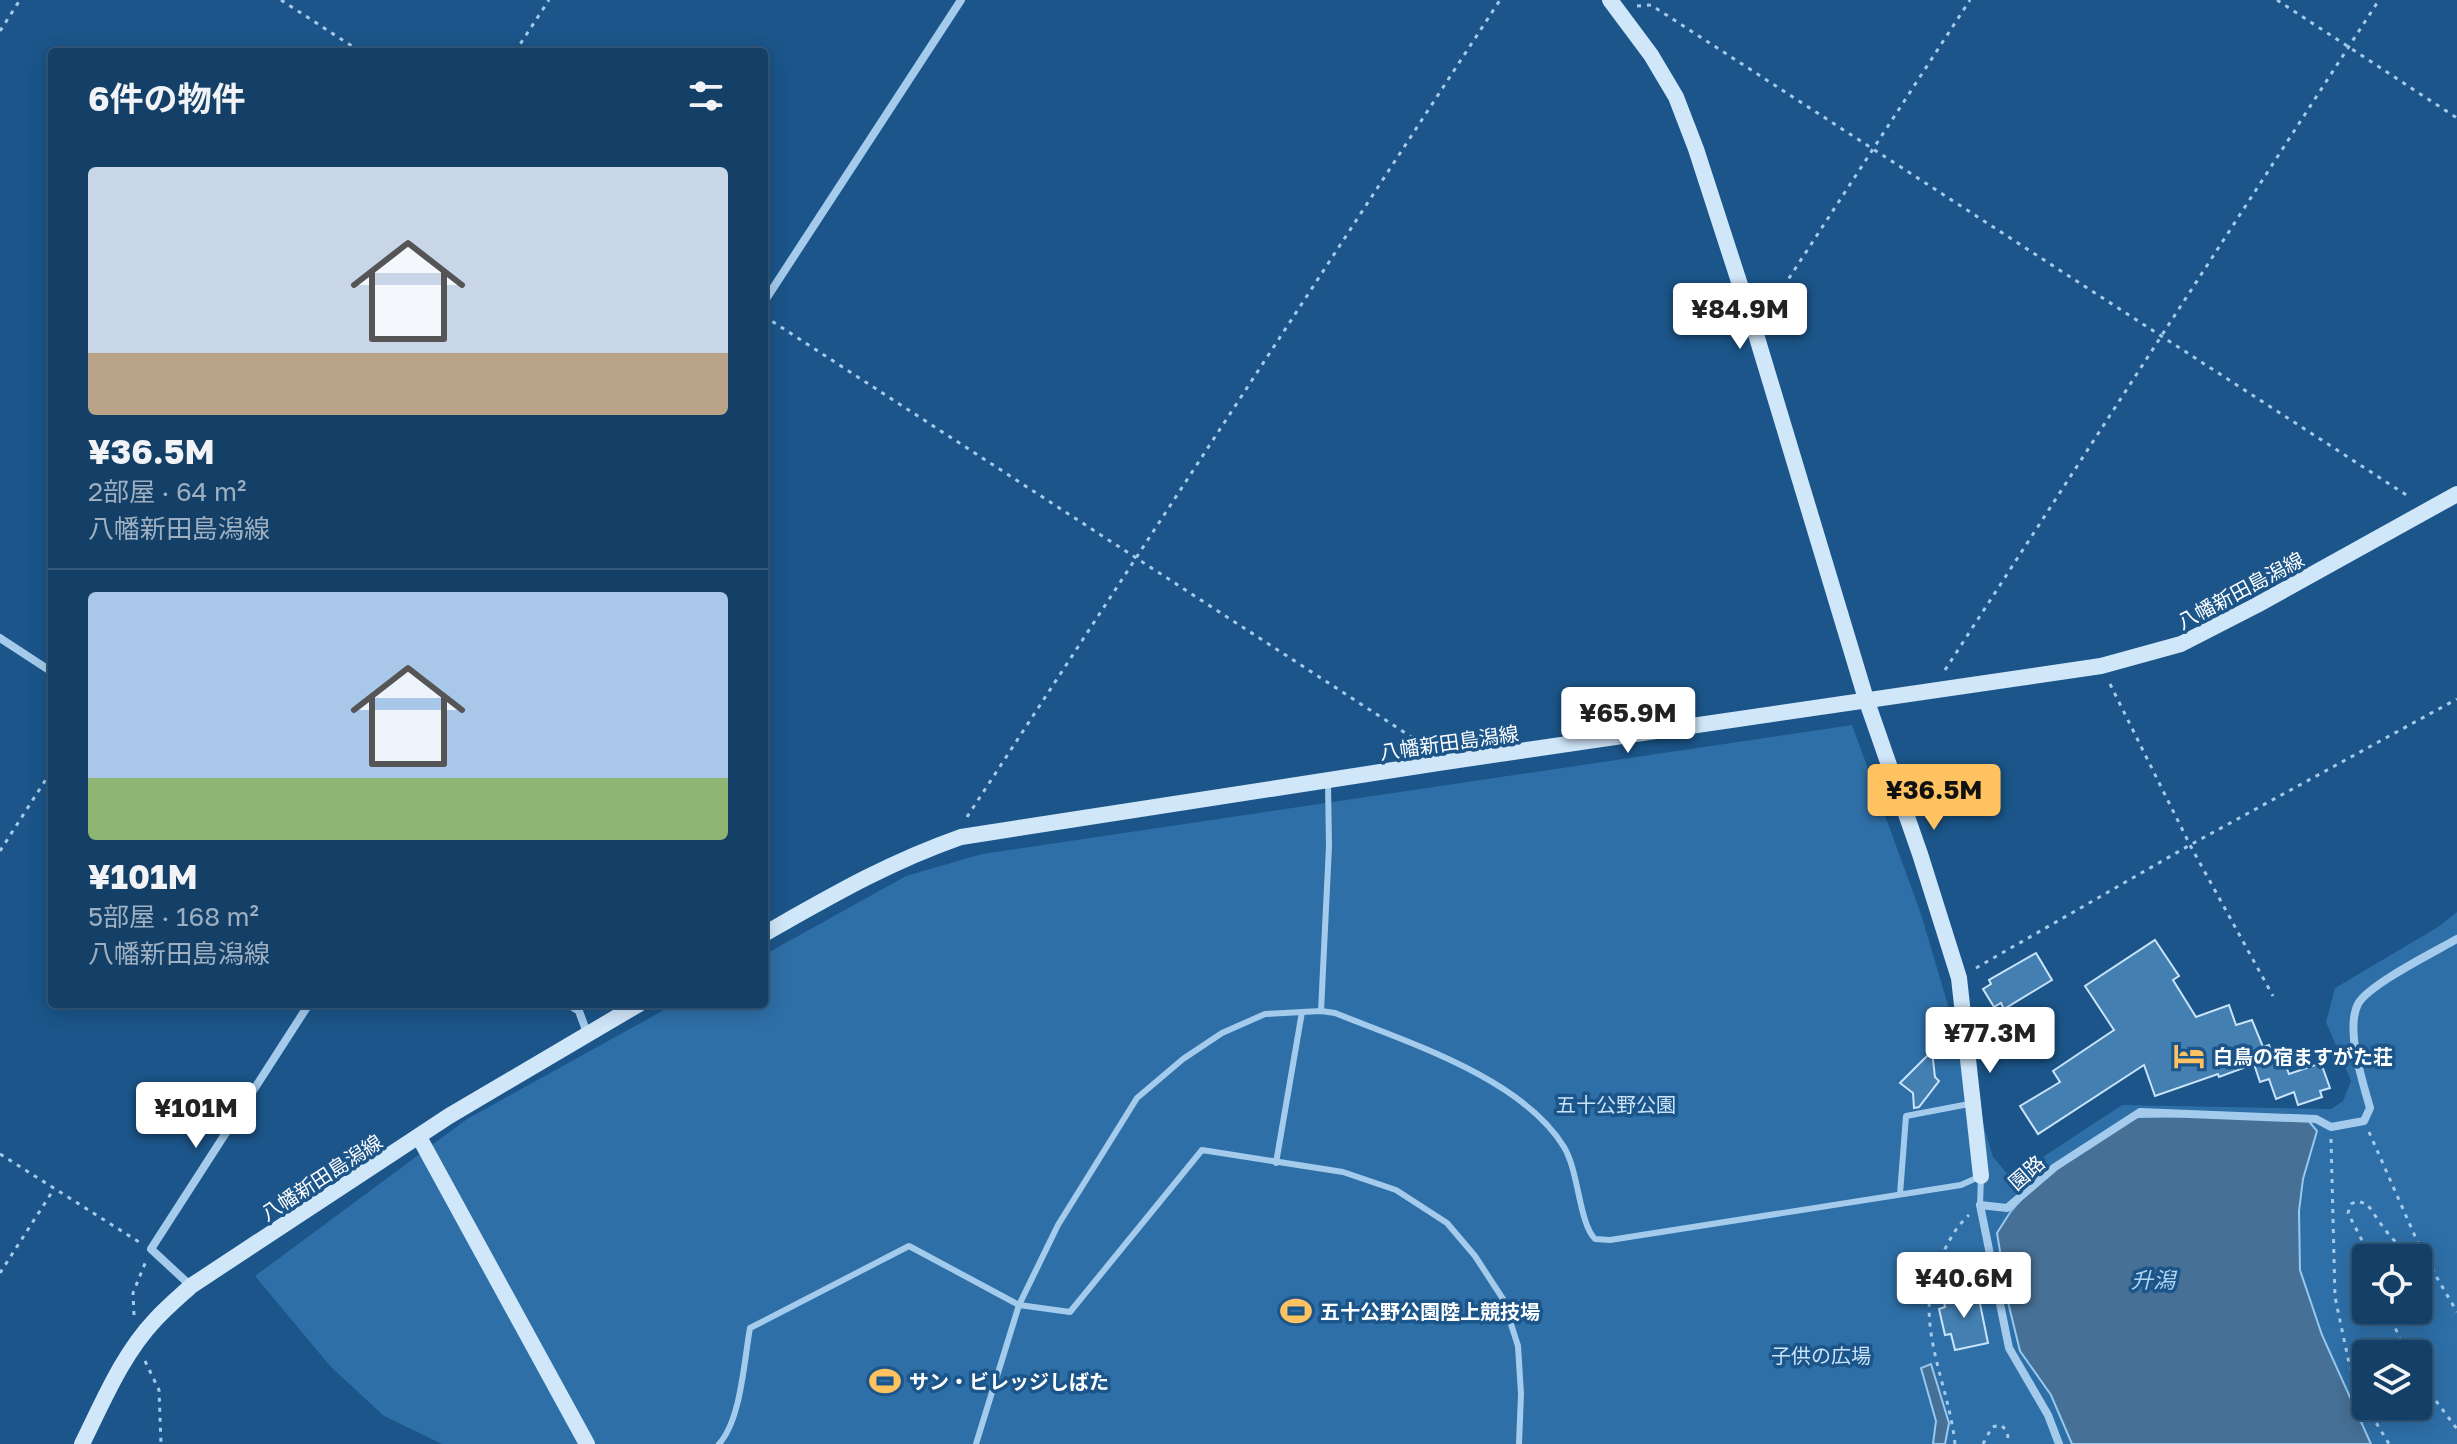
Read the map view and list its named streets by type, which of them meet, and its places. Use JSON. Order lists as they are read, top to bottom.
{
  "streets": {
    "main road": ["八幡新田島潟線"],
    "street": ["園路"]
  },
  "water": ["升潟"],
  "parks": ["五十公野公園", "子供の広場"],
  "places": {
    "hotel": ["白鳥の宿ますがた荘"],
    "sports": ["五十公野公園陸上競技場", "サン・ビレッジしばた"]
  },
  "page": {
    "heading": "6件の物件",
    "list": [
      {
        "name": "¥36.5M",
        "note": "2部屋 · 64 m² · 八幡新田島潟線"
      },
      {
        "name": "¥101M",
        "note": "5部屋 · 168 m² · 八幡新田島潟線"
      }
    ],
    "price": [
      "¥84.9M",
      "¥65.9M",
      "¥36.5M",
      "¥77.3M",
      "¥101M",
      "¥40.6M"
    ]
  }
}
